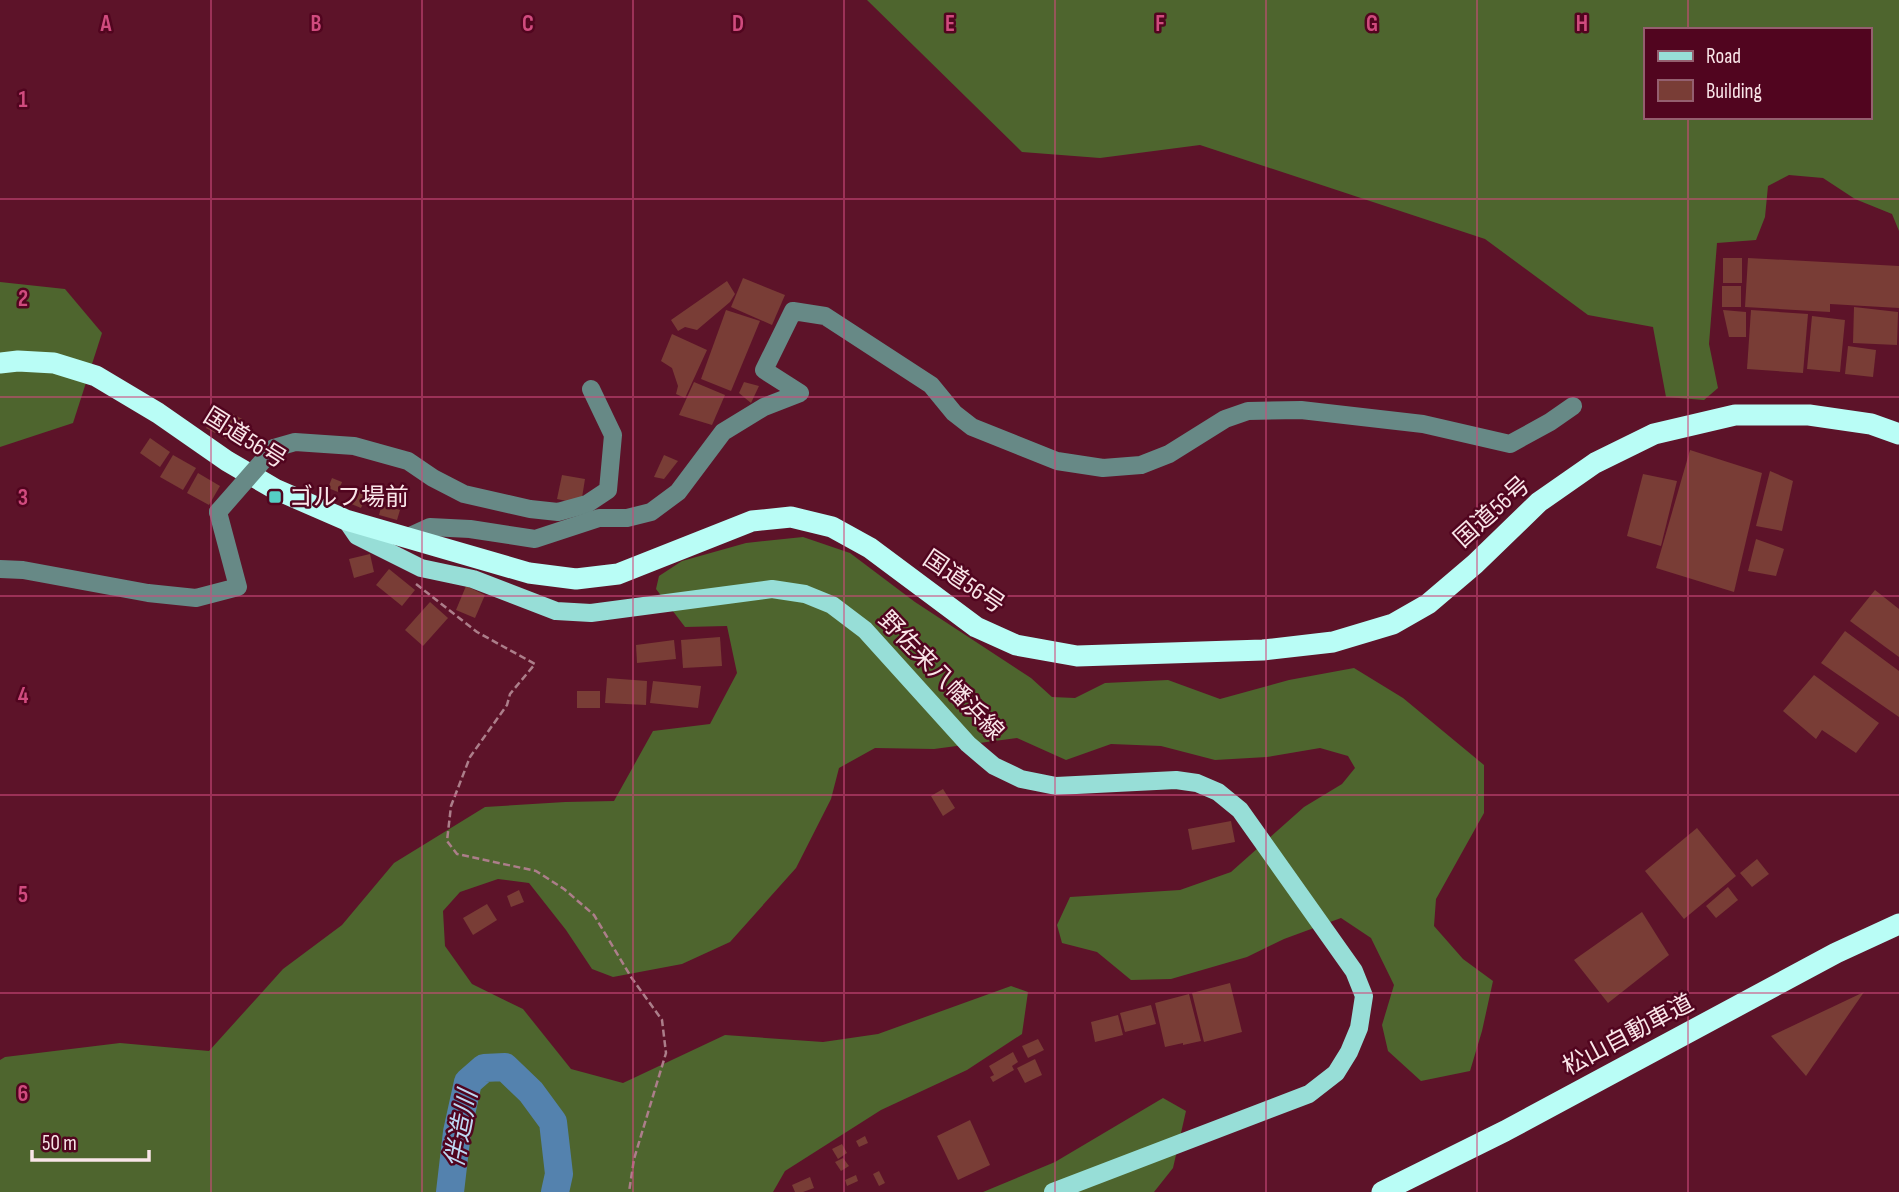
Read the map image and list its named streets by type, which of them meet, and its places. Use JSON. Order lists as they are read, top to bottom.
{
  "streets": {
    "highway": ["国道56号", "松山自動車道"],
    "main road": ["野佐来八幡浜線"]
  },
  "crossings": [
    ["国道56号", "野佐来八幡浜線"]
  ],
  "water": ["伴造川"],
  "places": {
    "transit": ["ゴルフ場前"]
  },
  "legend": ["Road", "Building"],
  "scale_bar": "50 m",
  "grid": {
    "columns": [
      "A",
      "B",
      "C",
      "D",
      "E",
      "F",
      "G",
      "H"
    ],
    "rows": [
      "1",
      "2",
      "3",
      "4",
      "5",
      "6"
    ]
  }
}
